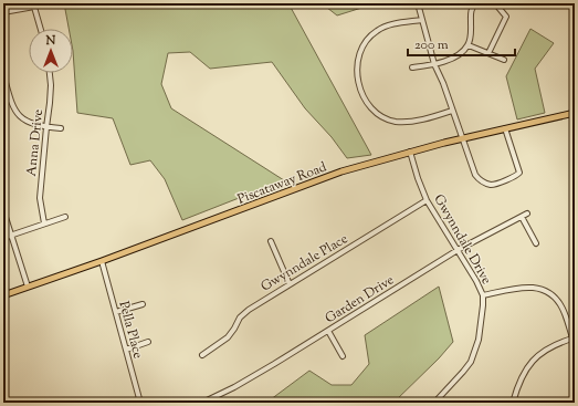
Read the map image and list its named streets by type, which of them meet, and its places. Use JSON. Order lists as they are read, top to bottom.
{
  "streets": {
    "main road": ["Piscataway Road"],
    "street": [
      "Anna Drive",
      "Gwynndale Drive",
      "Gwynndale Place",
      "Garden Drive",
      "Pella Place"
    ]
  },
  "crossings": [
    ["Piscataway Road", "Gwynndale Drive"],
    ["Piscataway Road", "Pella Place"],
    ["Gwynndale Drive", "Gwynndale Place"],
    ["Gwynndale Drive", "Garden Drive"]
  ],
  "scale_bar": "200 m",
  "north": "top"
}
